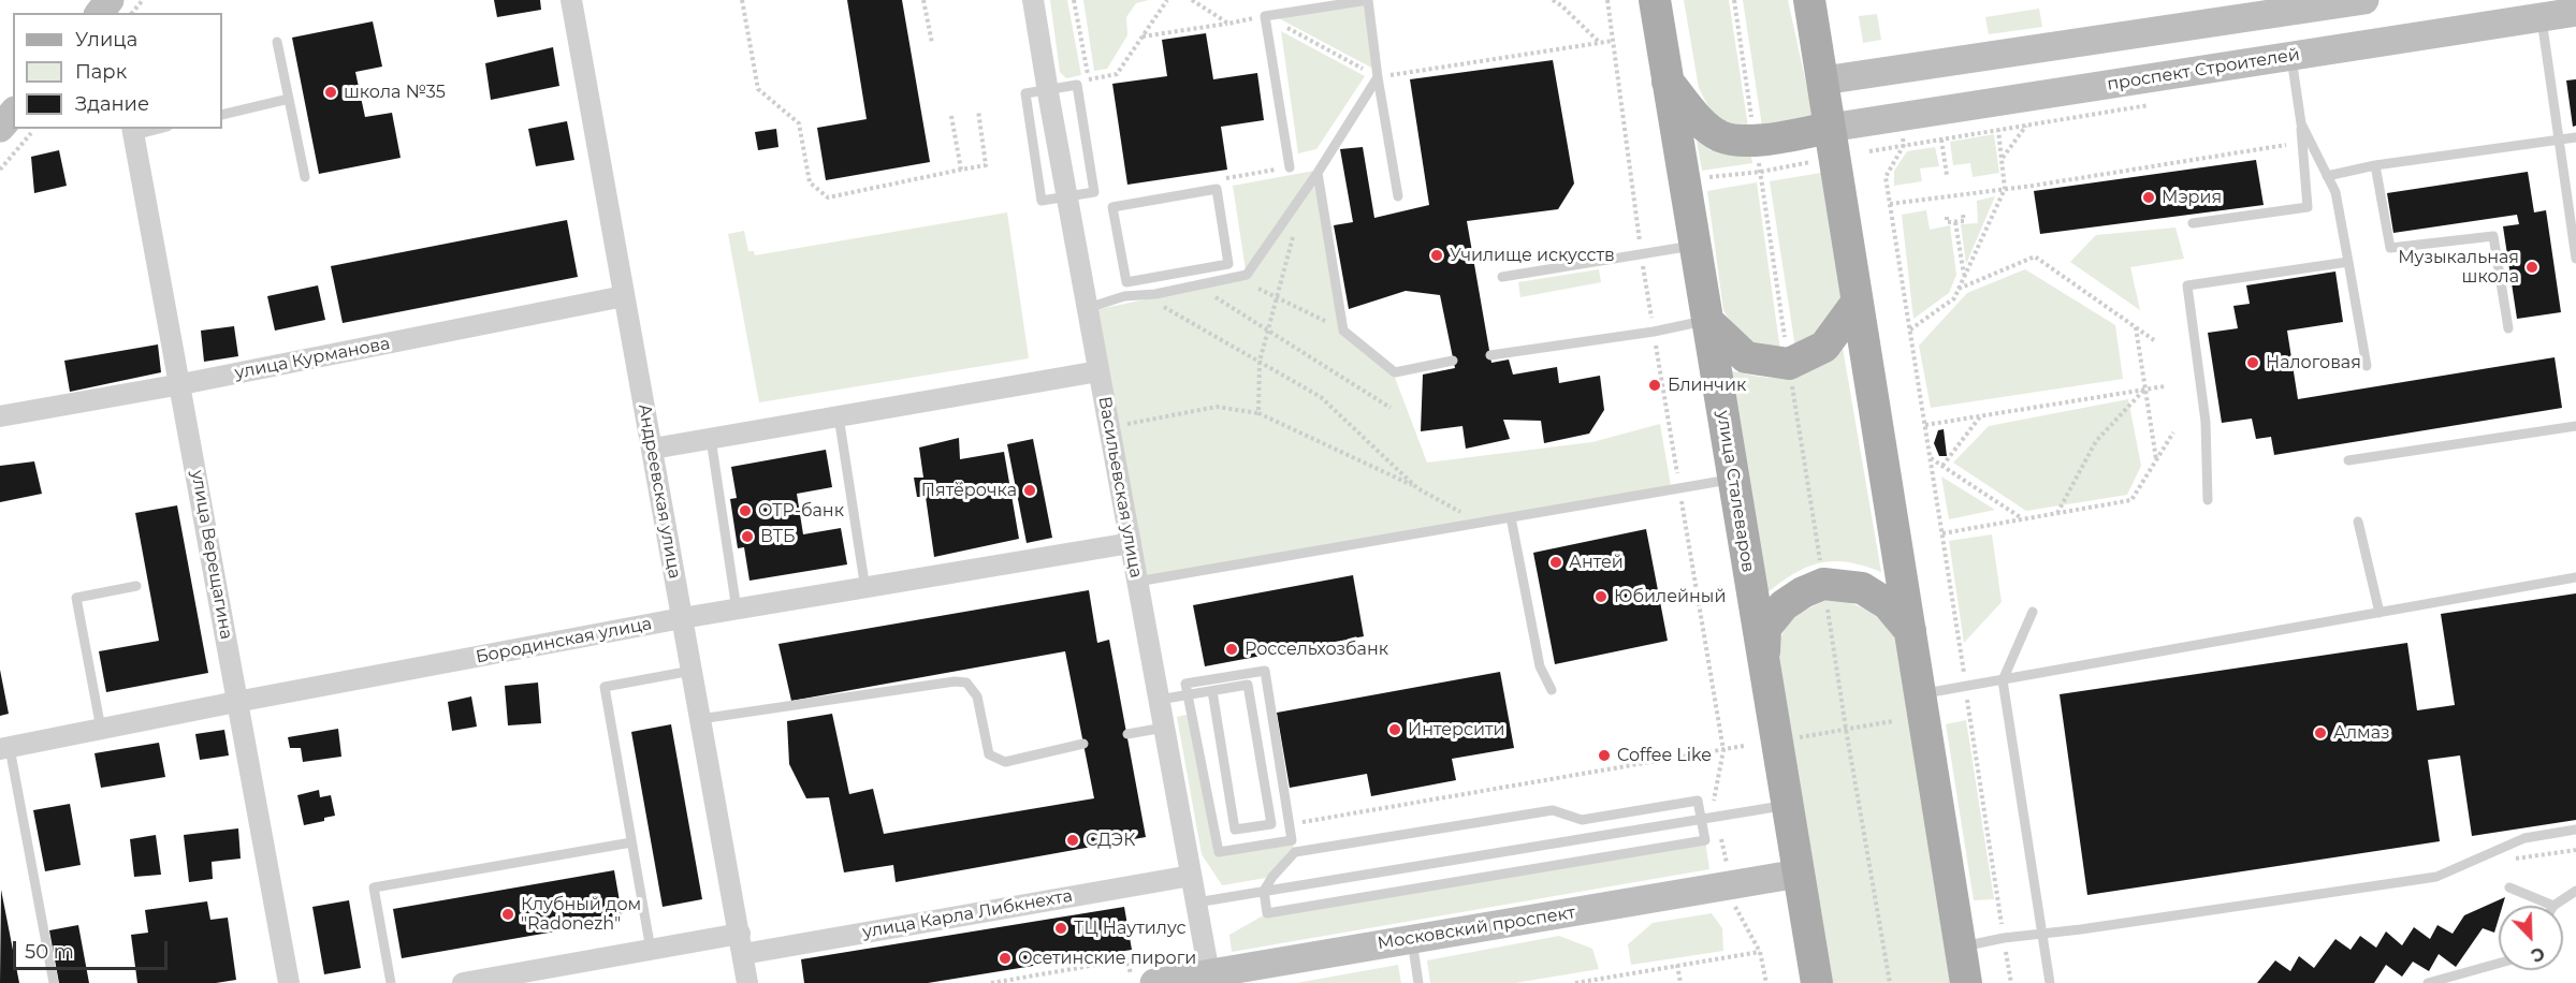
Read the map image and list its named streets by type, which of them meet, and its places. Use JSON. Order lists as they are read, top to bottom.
{
  "streets": {
    "main road": ["проспект Строителей", "улица Сталеваров", "Московский проспект"],
    "street": [
      "улица Курманова",
      "Васильевская улица",
      "Андреевская улица",
      "улица Верещагина",
      "Бородинская улица",
      "улица Карла Либкнехта"
    ]
  },
  "crossings": [
    ["улица Курманова", "Андреевская улица"],
    ["улица Курманова", "улица Верещагина"],
    ["Васильевская улица", "Бородинская улица"],
    ["Васильевская улица", "улица Карла Либкнехта"],
    ["Васильевская улица", "Московский проспект"],
    ["Андреевская улица", "Бородинская улица"],
    ["Андреевская улица", "улица Карла Либкнехта"],
    ["улица Сталеваров", "Московский проспект"],
    ["улица Верещагина", "Бородинская улица"]
  ],
  "places": [
    "школа №35",
    "Мэрия",
    "Училище искусств",
    "Музыкальная школа",
    "Налоговая",
    "Блинчик",
    "Пятёрочка",
    "OTP-банк",
    "ВТБ",
    "Антей",
    "Юбилейный",
    "Россельхозбанк",
    "Интерсити",
    "Алмаз",
    "Coffee Like",
    "СДЭК",
    "Клубный дом \"Radonezh\"",
    "ТЦ Наутилус",
    "Осетинские пироги"
  ],
  "legend": ["Улица", "Парк", "Здание"],
  "scale_bar": "50 m",
  "north": "bottom right"
}
